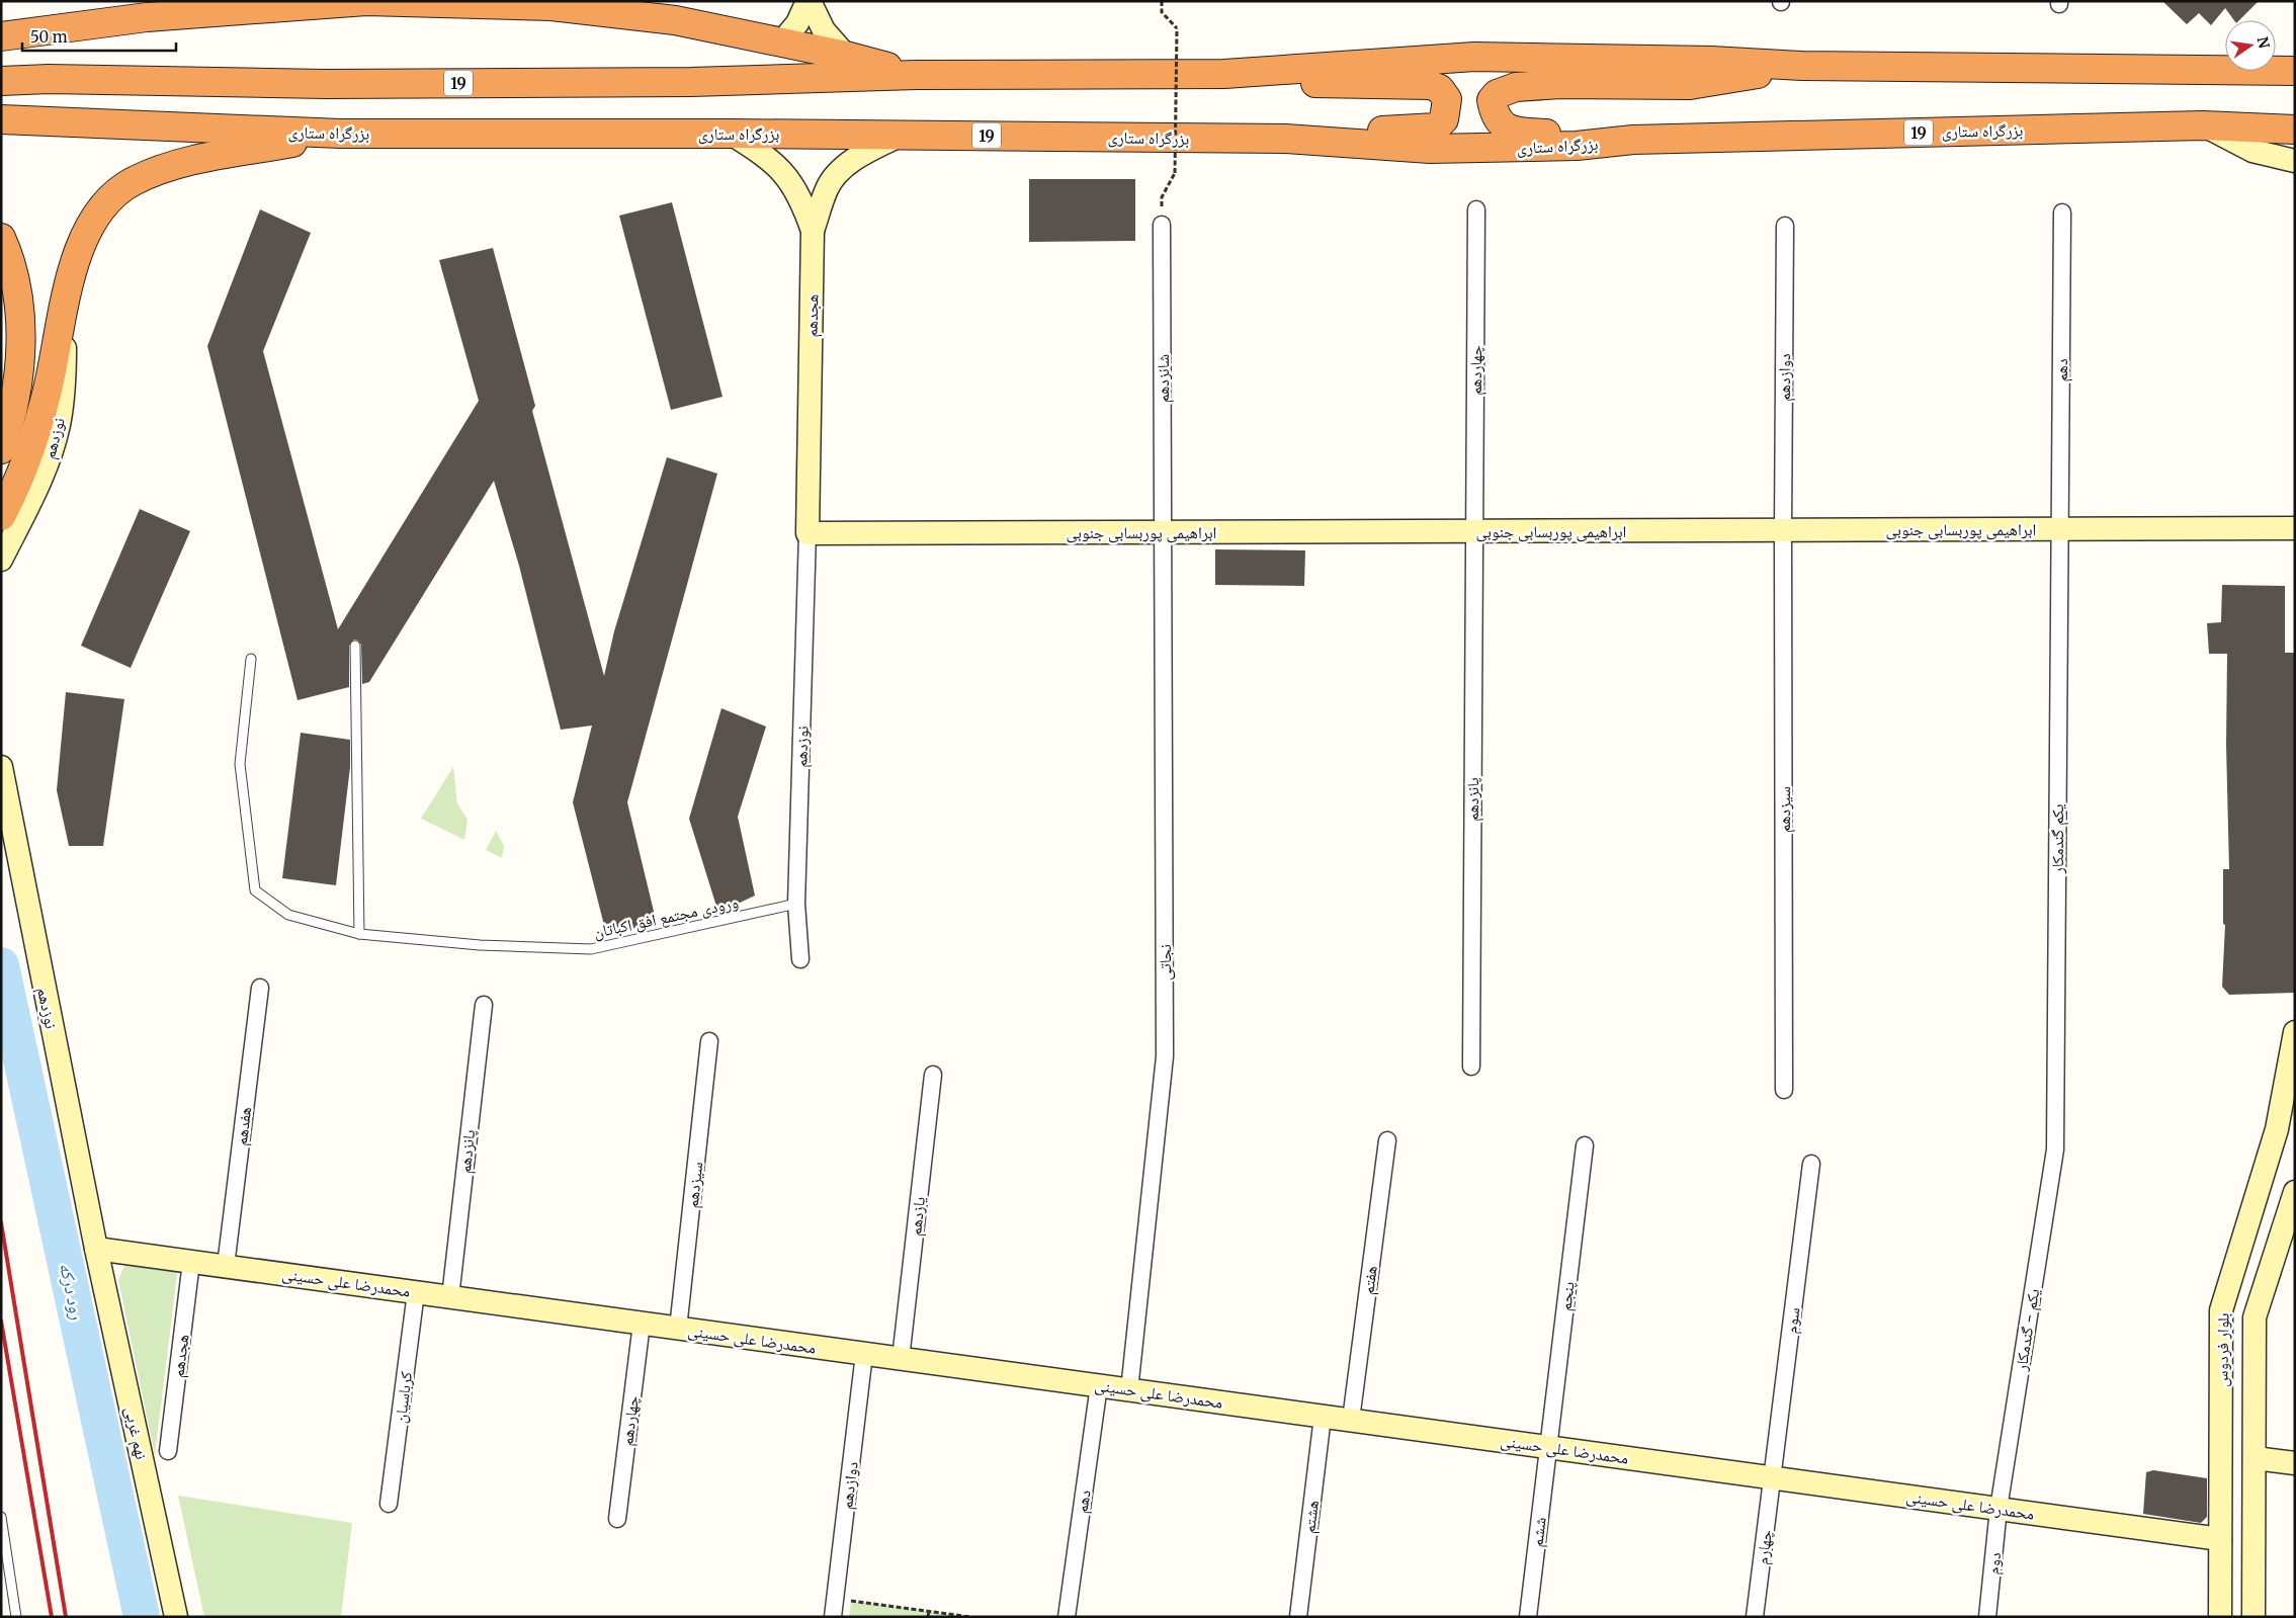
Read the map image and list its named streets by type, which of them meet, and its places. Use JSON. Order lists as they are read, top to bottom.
{
  "streets": {
    "highway": ["19", "بزرگراه ستاری"],
    "street": [
      "هجدهم",
      "چهاردهم",
      "دهم",
      "دوازدهم",
      "شانزدهم",
      "نوزدهم",
      "ابراهیمی پوربسابی جنوبی",
      "پانزدهم",
      "سیزدهم",
      "یکم گندمکار",
      "نجاتی",
      "هفدهم",
      "یازدهم",
      "هفتم",
      "محمدرضا علی حسینی",
      "پنجم",
      "سوم",
      "یکم - گندمکار",
      "بلوار فردوس",
      "کرباسیان",
      "نهم غربی",
      "هشتم",
      "ششم",
      "چهارم",
      "دوم"
    ],
    "lane": ["ورودی مجتمع افق اکباتان"]
  },
  "crossings": [
    ["بزرگراه ستاری", "هجدهم"],
    ["هجدهم", "نوزدهم"],
    ["هجدهم", "ابراهیمی پوربسابی جنوبی"],
    ["هجدهم", "محمدرضا علی حسینی"],
    ["چهاردهم", "ابراهیمی پوربسابی جنوبی"],
    ["چهاردهم", "پانزدهم"],
    ["چهاردهم", "محمدرضا علی حسینی"],
    ["دهم", "ابراهیمی پوربسابی جنوبی"],
    ["دهم", "یکم گندمکار"],
    ["دهم", "محمدرضا علی حسینی"],
    ["دوازدهم", "ابراهیمی پوربسابی جنوبی"],
    ["دوازدهم", "سیزدهم"],
    ["دوازدهم", "محمدرضا علی حسینی"],
    ["شانزدهم", "ابراهیمی پوربسابی جنوبی"],
    ["شانزدهم", "نجاتی"],
    ["نوزدهم", "ابراهیمی پوربسابی جنوبی"],
    ["نوزدهم", "ورودی مجتمع افق اکباتان"],
    ["نوزدهم", "محمدرضا علی حسینی"],
    ["نوزدهم", "نهم غربی"],
    ["ابراهیمی پوربسابی جنوبی", "پانزدهم"],
    ["ابراهیمی پوربسابی جنوبی", "سیزدهم"],
    ["ابراهیمی پوربسابی جنوبی", "یکم گندمکار"],
    ["ابراهیمی پوربسابی جنوبی", "نجاتی"],
    ["پانزدهم", "محمدرضا علی حسینی"],
    ["سیزدهم", "محمدرضا علی حسینی"],
    ["یکم گندمکار", "یکم - گندمکار"],
    ["نجاتی", "محمدرضا علی حسینی"],
    ["هفدهم", "محمدرضا علی حسینی"],
    ["یازدهم", "محمدرضا علی حسینی"],
    ["هفتم", "محمدرضا علی حسینی"],
    ["محمدرضا علی حسینی", "پنجم"],
    ["محمدرضا علی حسینی", "سوم"],
    ["محمدرضا علی حسینی", "یکم - گندمکار"],
    ["محمدرضا علی حسینی", "بلوار فردوس"],
    ["محمدرضا علی حسینی", "کرباسیان"],
    ["محمدرضا علی حسینی", "نهم غربی"],
    ["محمدرضا علی حسینی", "هشتم"],
    ["محمدرضا علی حسینی", "ششم"],
    ["محمدرضا علی حسینی", "چهارم"],
    ["محمدرضا علی حسینی", "دوم"],
    ["پنجم", "ششم"],
    ["سوم", "چهارم"],
    ["یکم - گندمکار", "دوم"]
  ],
  "water": ["رود درکه"],
  "scale_bar": "50 m",
  "north": "right"
}
